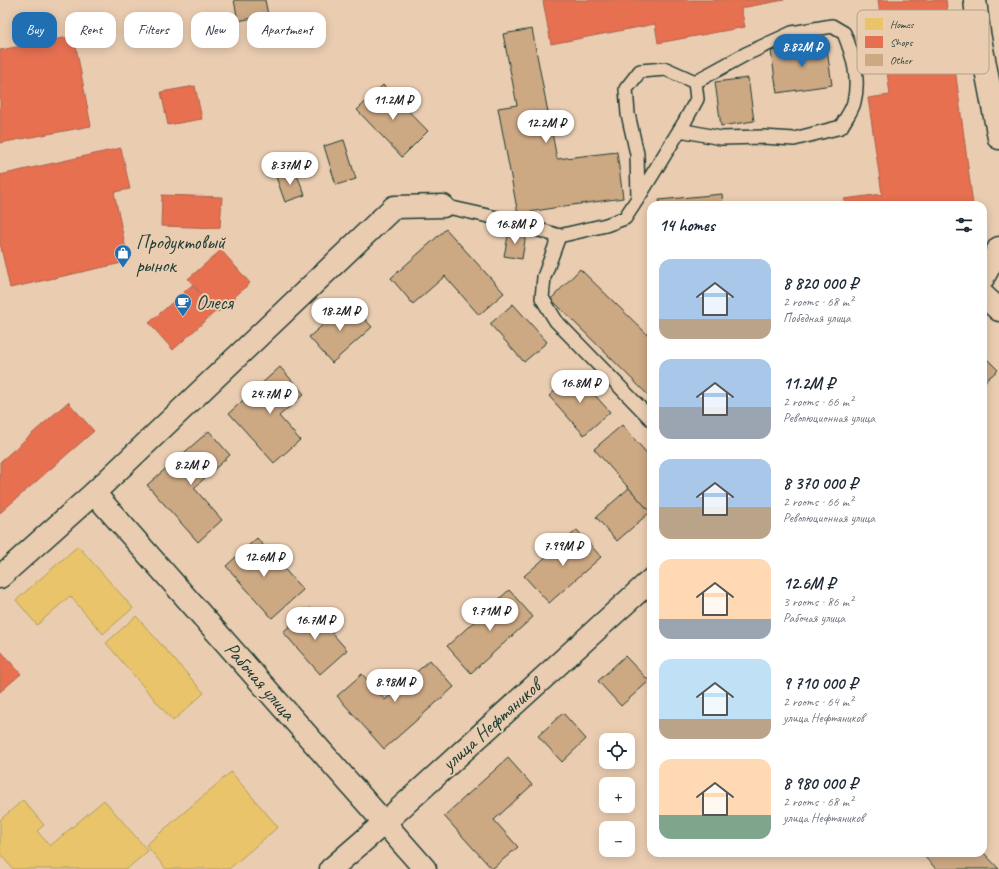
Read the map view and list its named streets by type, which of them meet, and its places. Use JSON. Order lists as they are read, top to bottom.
{
  "streets": {
    "street": ["Рабочая улица", "улица Нефтяников"]
  },
  "crossings": [
    ["Рабочая улица", "улица Нефтяников"]
  ],
  "places": {
    "shop": ["Продуктовый рынок"],
    "cafe": ["Олеся"]
  },
  "legend": ["Homes", "Shops", "Other"],
  "page": {
    "chip": [
      "Buy",
      "Rent",
      "Filters",
      "New",
      "Apartment"
    ],
    "price": [
      "8.82M ₽",
      "11.2M ₽",
      "12.2M ₽",
      "8.37M ₽",
      "16.8M ₽",
      "18.2M ₽",
      "16.8M ₽",
      "24.7M ₽",
      "8.2M ₽",
      "7.99M ₽",
      "12.6M ₽",
      "9.71M ₽",
      "16.7M ₽",
      "8.98M ₽"
    ],
    "heading": "14 homes",
    "list": [
      {
        "name": "8 820 000 ₽",
        "note": "2 rooms · 68 m² · Победная улица"
      },
      {
        "name": "11.2M ₽",
        "note": "2 rooms · 66 m² · Революционная улица"
      },
      {
        "name": "8 370 000 ₽",
        "note": "2 rooms · 66 m² · Революционная улица"
      },
      {
        "name": "12.6M ₽",
        "note": "3 rooms · 86 m² · Рабочая улица"
      },
      {
        "name": "9 710 000 ₽",
        "note": "2 rooms · 64 m² · улица Нефтяников"
      },
      {
        "name": "8 980 000 ₽",
        "note": "2 rooms · 68 m² · улица Нефтяников"
      }
    ],
    "map_buttons": ["+", "−"]
  }
}
